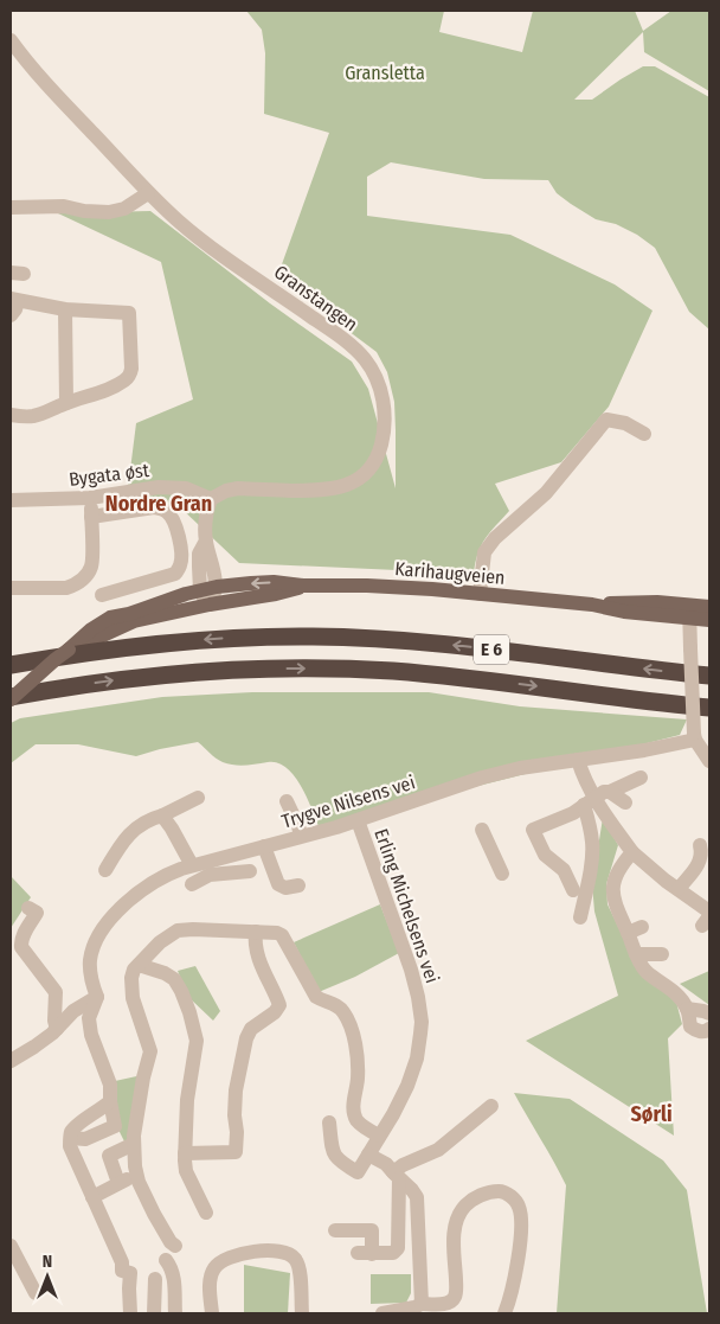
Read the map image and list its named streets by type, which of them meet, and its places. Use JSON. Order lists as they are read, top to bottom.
{
  "streets": {
    "highway": ["E 6"],
    "main road": ["Karihaugveien"],
    "street": [
      "Granstangen",
      "Bygata øst",
      "Trygve Nilsens vei",
      "Erling Michelsens vei"
    ]
  },
  "crossings": [
    ["Granstangen", "Bygata øst"],
    ["Karihaugveien", "E 6"],
    ["Trygve Nilsens vei", "Erling Michelsens vei"]
  ],
  "districts": ["Nordre Gran", "Sørli"],
  "parks": ["Gransletta"],
  "north": "top"
}
